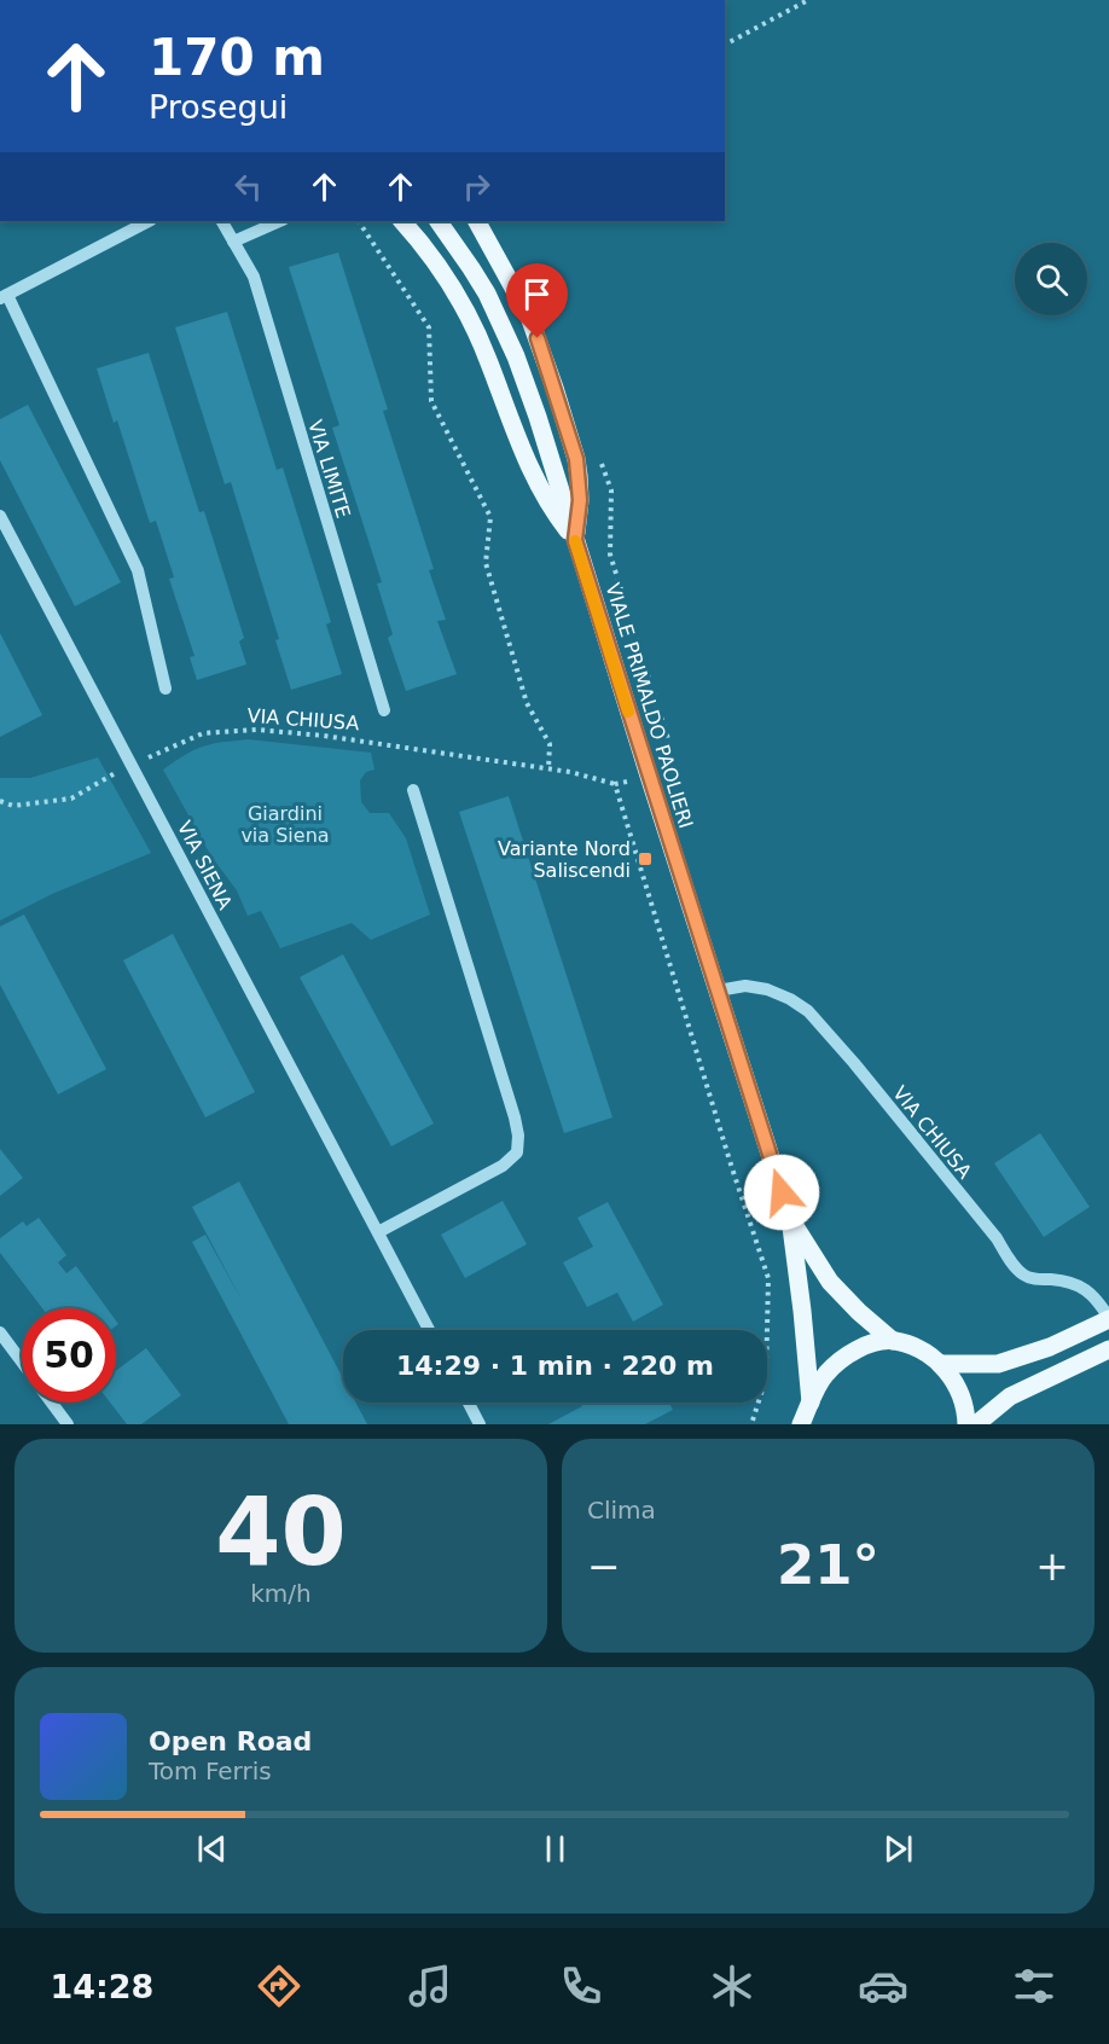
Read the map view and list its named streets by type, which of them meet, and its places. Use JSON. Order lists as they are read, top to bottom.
{
  "streets": {
    "main road": ["VIALE PRIMALDO PAOLIERI"],
    "street": ["VIA LIMITE", "VIA CHIUSA", "VIA SIENA"]
  },
  "crossings": [
    ["VIALE PRIMALDO PAOLIERI", "VIA CHIUSA"],
    ["VIA CHIUSA", "VIA SIENA"]
  ],
  "parks": ["Giardini via Siena"],
  "places": {
    "transit": ["Variante Nord Saliscendi"]
  },
  "page": {
    "turn": ["170 m", "Prosegui"],
    "limit": "50",
    "trip": "14:29 · 1 min · 220 m",
    "tile": [
      ["40", "km/h"],
      "Clima"
    ],
    "heat": ["−", "21°", "+"],
    "song": ["Open Road", "Tom Ferris"],
    "tabs": "14:28"
  }
}
